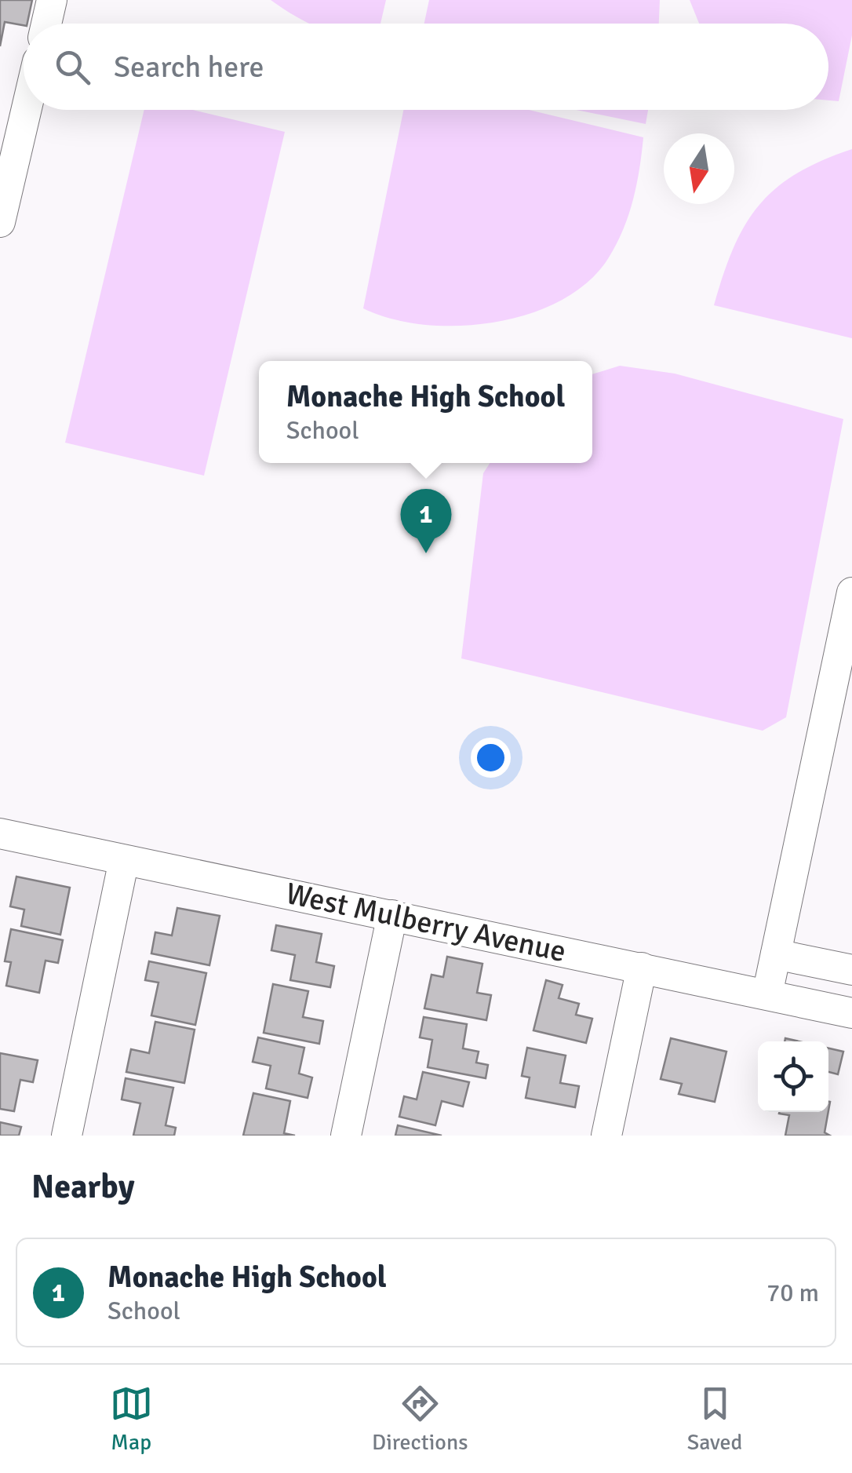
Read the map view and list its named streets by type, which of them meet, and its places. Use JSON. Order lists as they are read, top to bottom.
{
  "streets": {
    "street": ["West Mulberry Avenue"]
  },
  "north": "bottom",
  "page": {
    "search": "Search here",
    "popup": ["Monache High School", "School"],
    "pins": "1",
    "heading": "Nearby",
    "list": [
      {
        "mark": "1",
        "name": "Monache High School",
        "note": "School",
        "value": "70 m"
      }
    ],
    "nav": ["Map", "Directions", "Saved"]
  }
}
